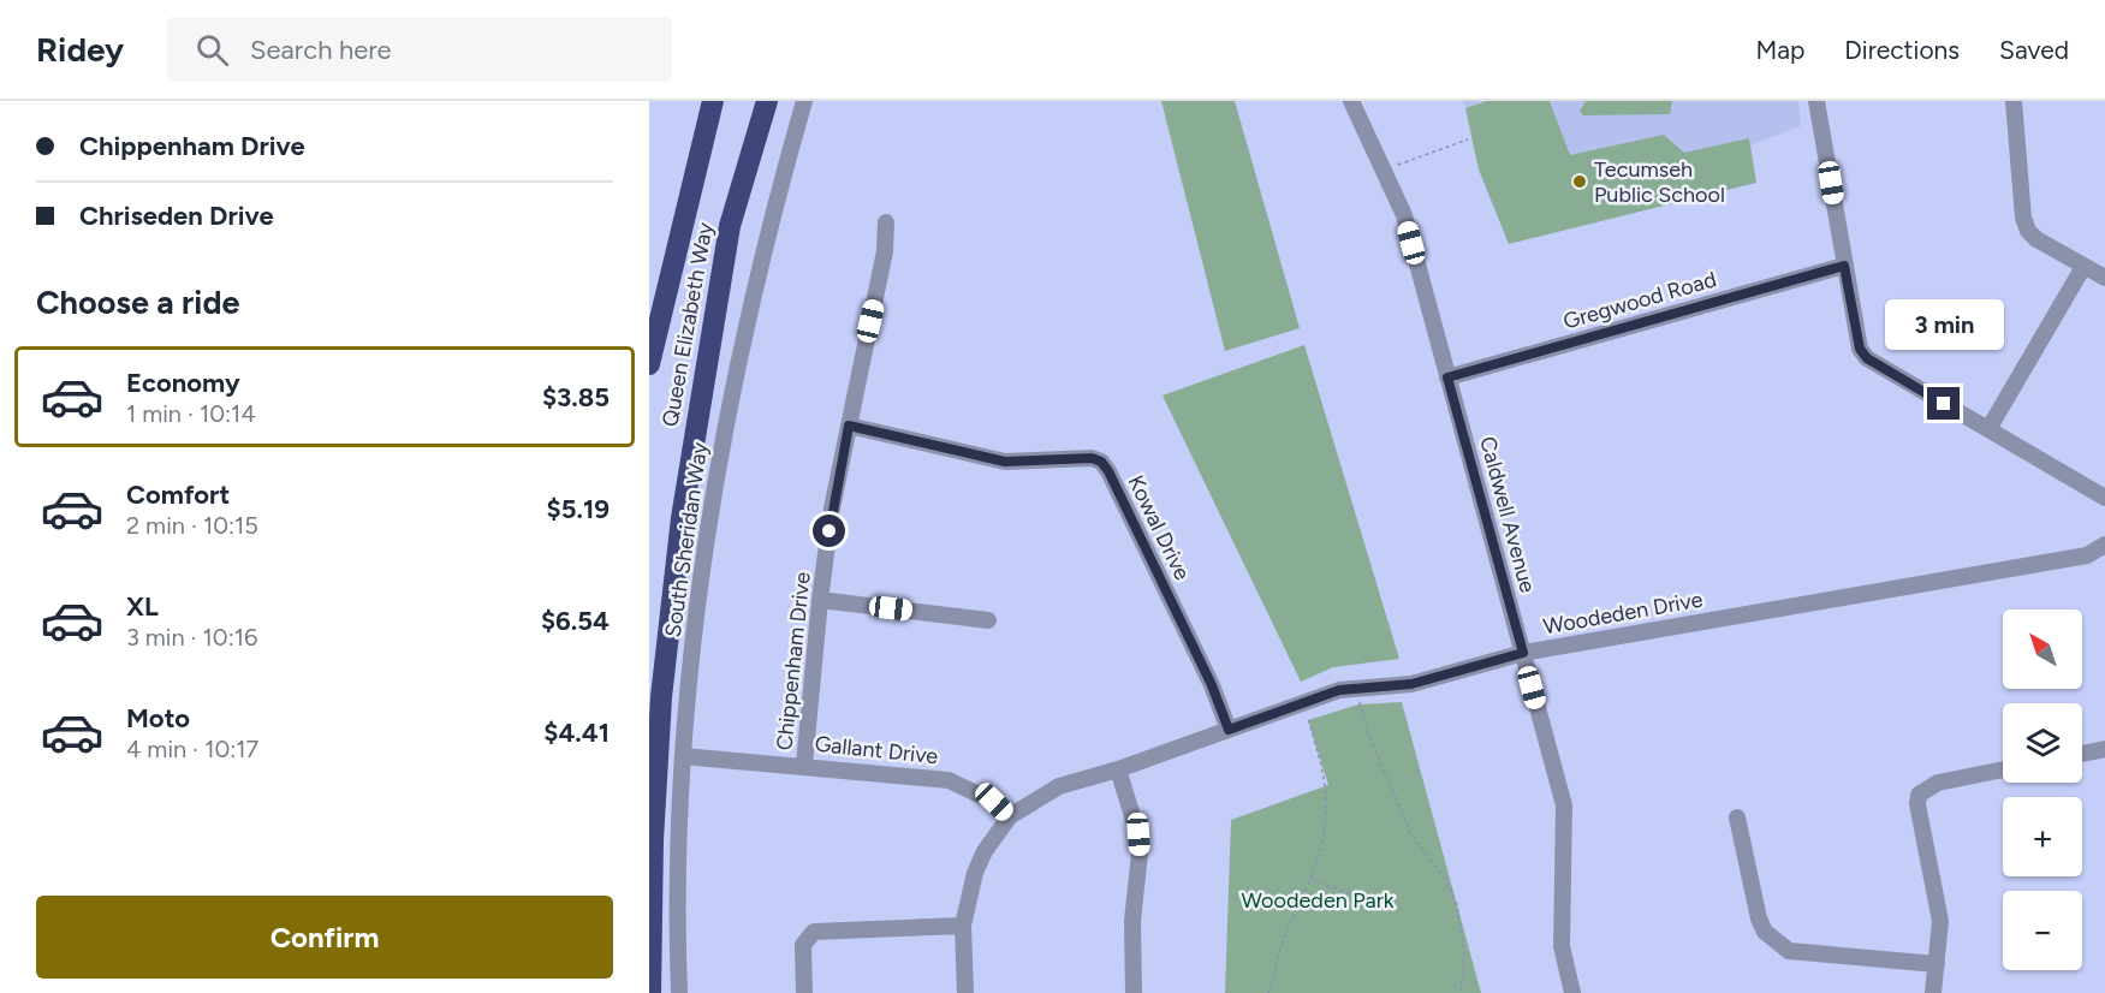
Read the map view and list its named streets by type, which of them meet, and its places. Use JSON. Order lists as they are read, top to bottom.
{
  "streets": {
    "highway": ["Queen Elizabeth Way"],
    "street": [
      "Gregwood Road",
      "Caldwell Avenue",
      "Kowal Drive",
      "South Sheridan Way",
      "Woodeden Drive",
      "Chippenham Drive",
      "Gallant Drive"
    ]
  },
  "crossings": [
    ["Gregwood Road", "Caldwell Avenue"],
    ["Caldwell Avenue", "Woodeden Drive"],
    ["Kowal Drive", "Woodeden Drive"],
    ["Kowal Drive", "Chippenham Drive"],
    ["South Sheridan Way", "Gallant Drive"],
    ["Woodeden Drive", "Gallant Drive"],
    ["Chippenham Drive", "Gallant Drive"]
  ],
  "parks": ["Woodeden Park"],
  "places": ["Tecumseh Public School"],
  "north": "top left",
  "page": {
    "header": "Ridey",
    "search": "Search here",
    "nav": ["Map", "Directions", "Saved"],
    "banner": ["Chippenham Drive", "Chriseden Drive"],
    "heading": "Choose a ride",
    "bubble": "3 min",
    "list": [
      {
        "name": "Economy",
        "note": "1 min · 10:14",
        "value": "$3.85"
      },
      {
        "name": "Comfort",
        "note": "2 min · 10:15",
        "value": "$5.19"
      },
      {
        "name": "XL",
        "note": "3 min · 10:16",
        "value": "$6.54"
      },
      {
        "name": "Moto",
        "note": "4 min · 10:17",
        "value": "$4.41"
      }
    ],
    "map_buttons": ["+", "−"],
    "buttons": "Confirm"
  }
}
